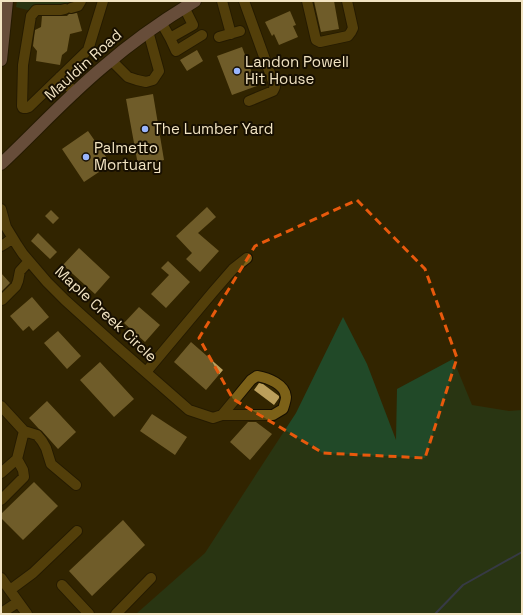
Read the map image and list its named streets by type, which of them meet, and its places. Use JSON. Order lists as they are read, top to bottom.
{
  "streets": {
    "main road": ["Mauldin Road"],
    "street": ["Maple Creek Circle"]
  },
  "places": ["Landon Powell Hit House", "The Lumber Yard", "Palmetto Mortuary"]
}
